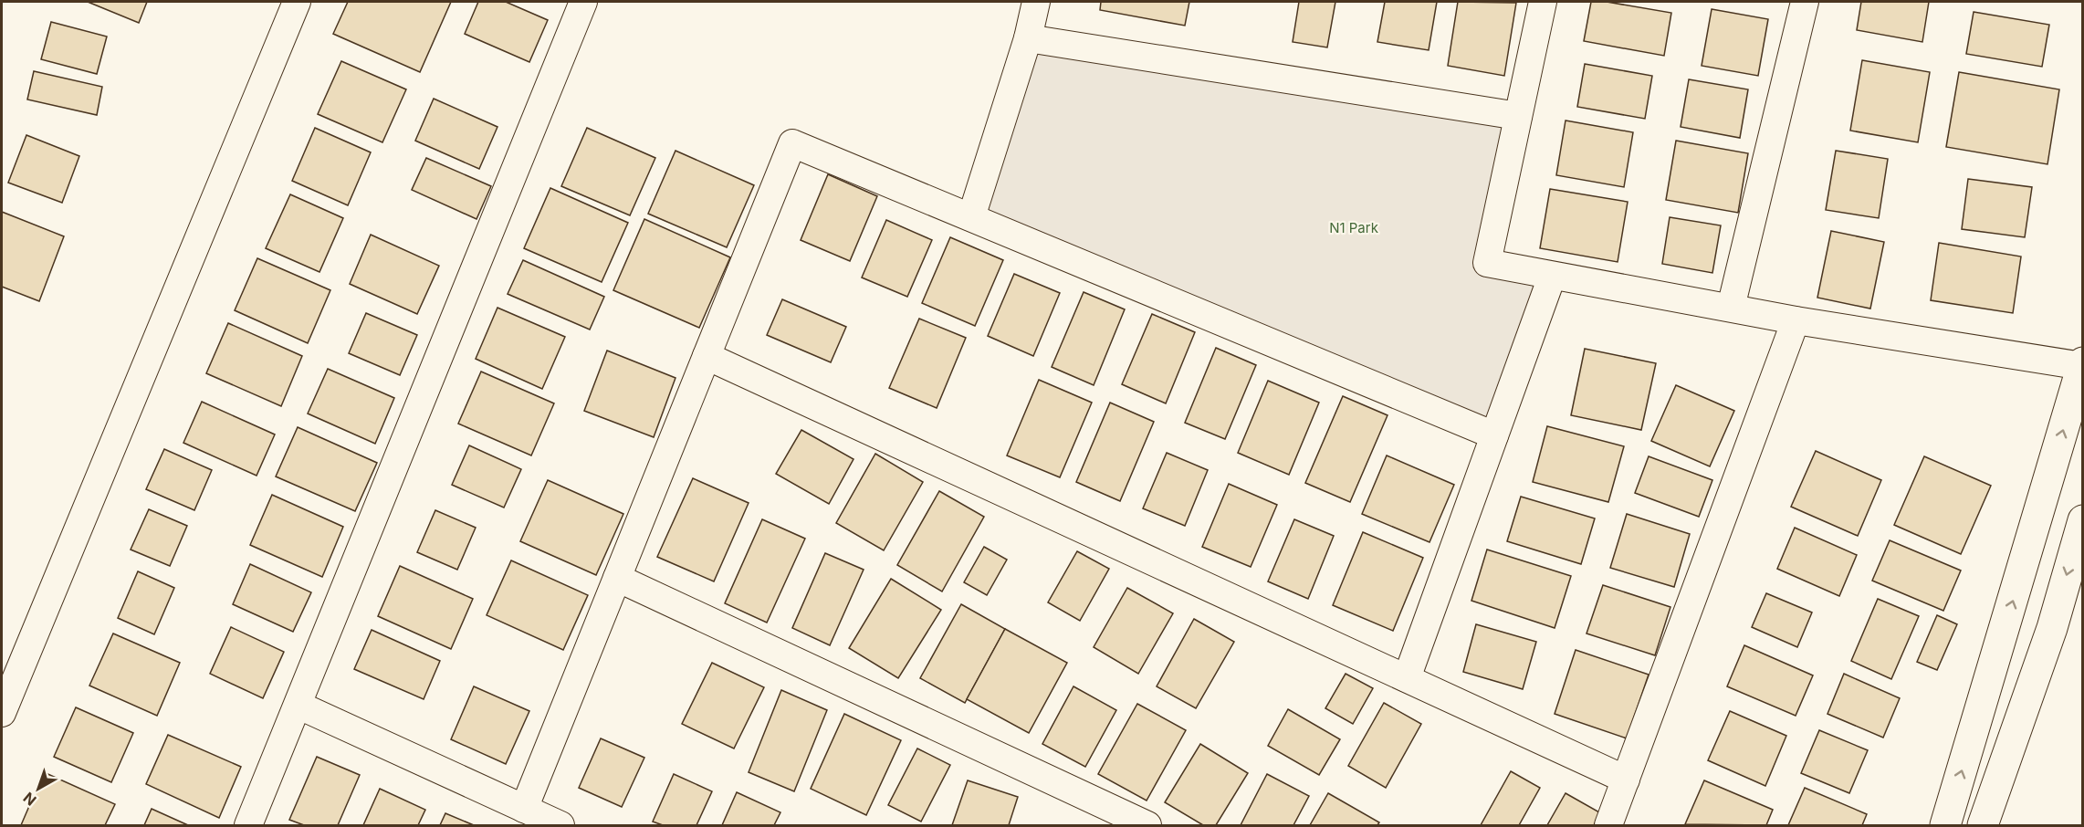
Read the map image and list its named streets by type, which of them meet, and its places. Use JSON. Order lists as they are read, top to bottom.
{
  "parks": ["N1 Park"],
  "north": "bottom left"
}
